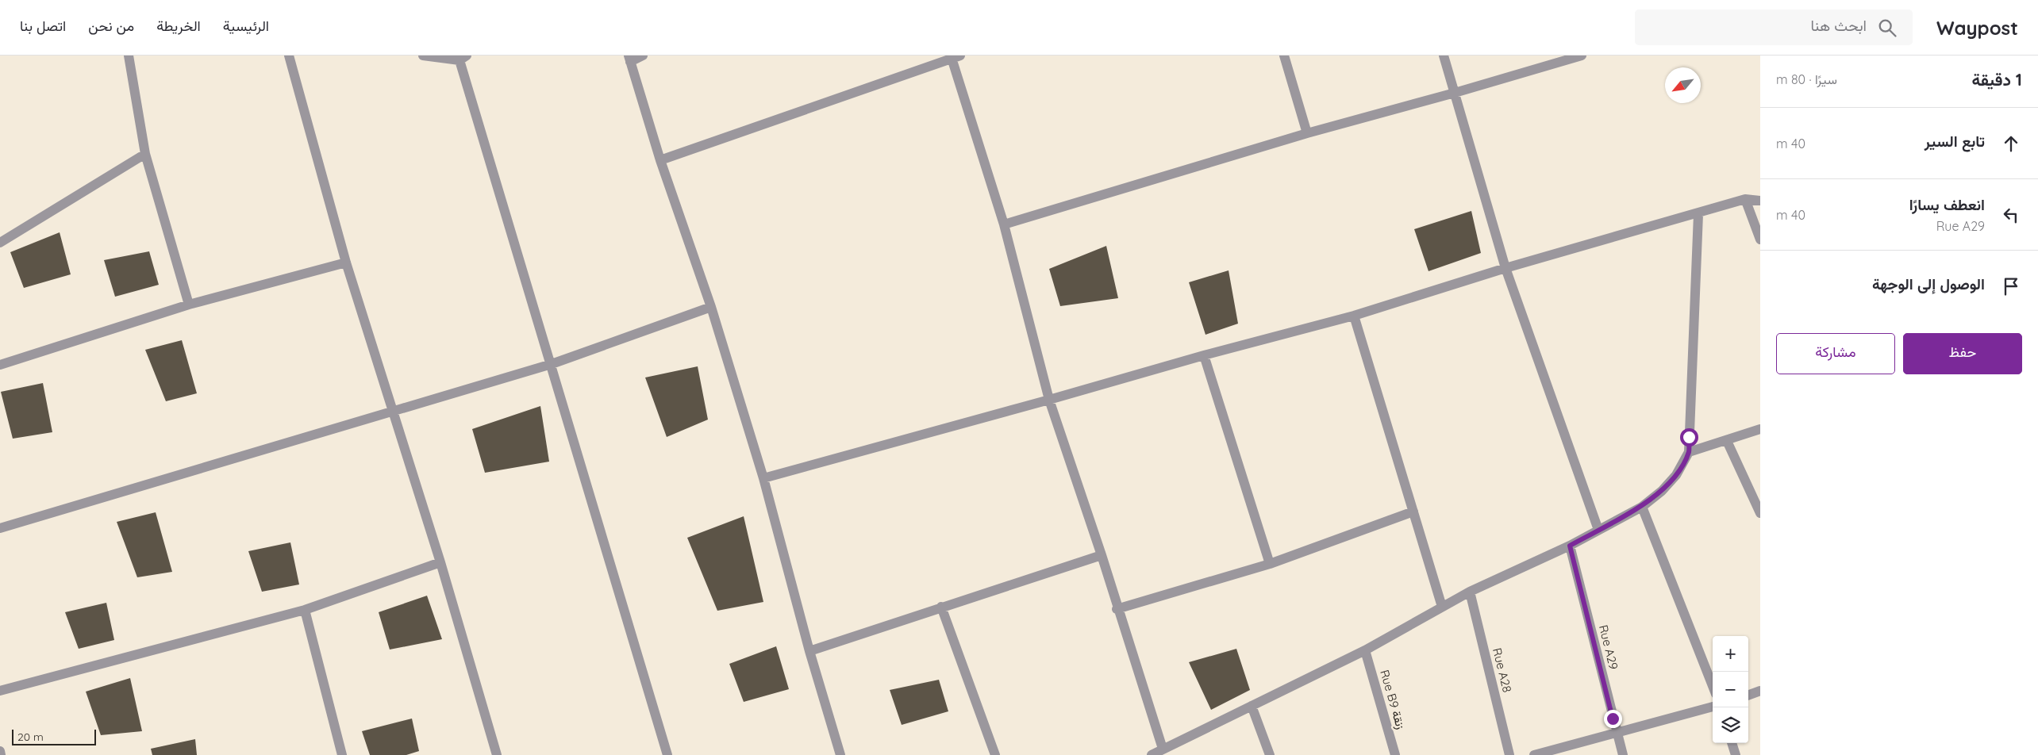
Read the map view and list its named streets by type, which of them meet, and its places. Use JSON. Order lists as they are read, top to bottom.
{
  "streets": {
    "street": ["Rue A29", "Rue A28", "Rue B9 زنقة"]
  },
  "scale_bar": "20 m",
  "north": "bottom left",
  "page": {
    "header": "Waypost",
    "search": "ابحث هنا",
    "nav": [
      "الرئيسية",
      "الخريطة",
      "من نحن",
      "اتصل بنا"
    ],
    "heading": ["1 دقيقة", "سيرًا · 80 m"],
    "list": [
      ["تابع السير", "40 m"],
      ["انعطف يسارًا", "Rue A29", "40 m"],
      "الوصول إلى الوجهة"
    ],
    "buttons": ["حفظ", "مشاركة"],
    "map_buttons": ["+", "−"],
    "scale": "20 m"
  }
}
